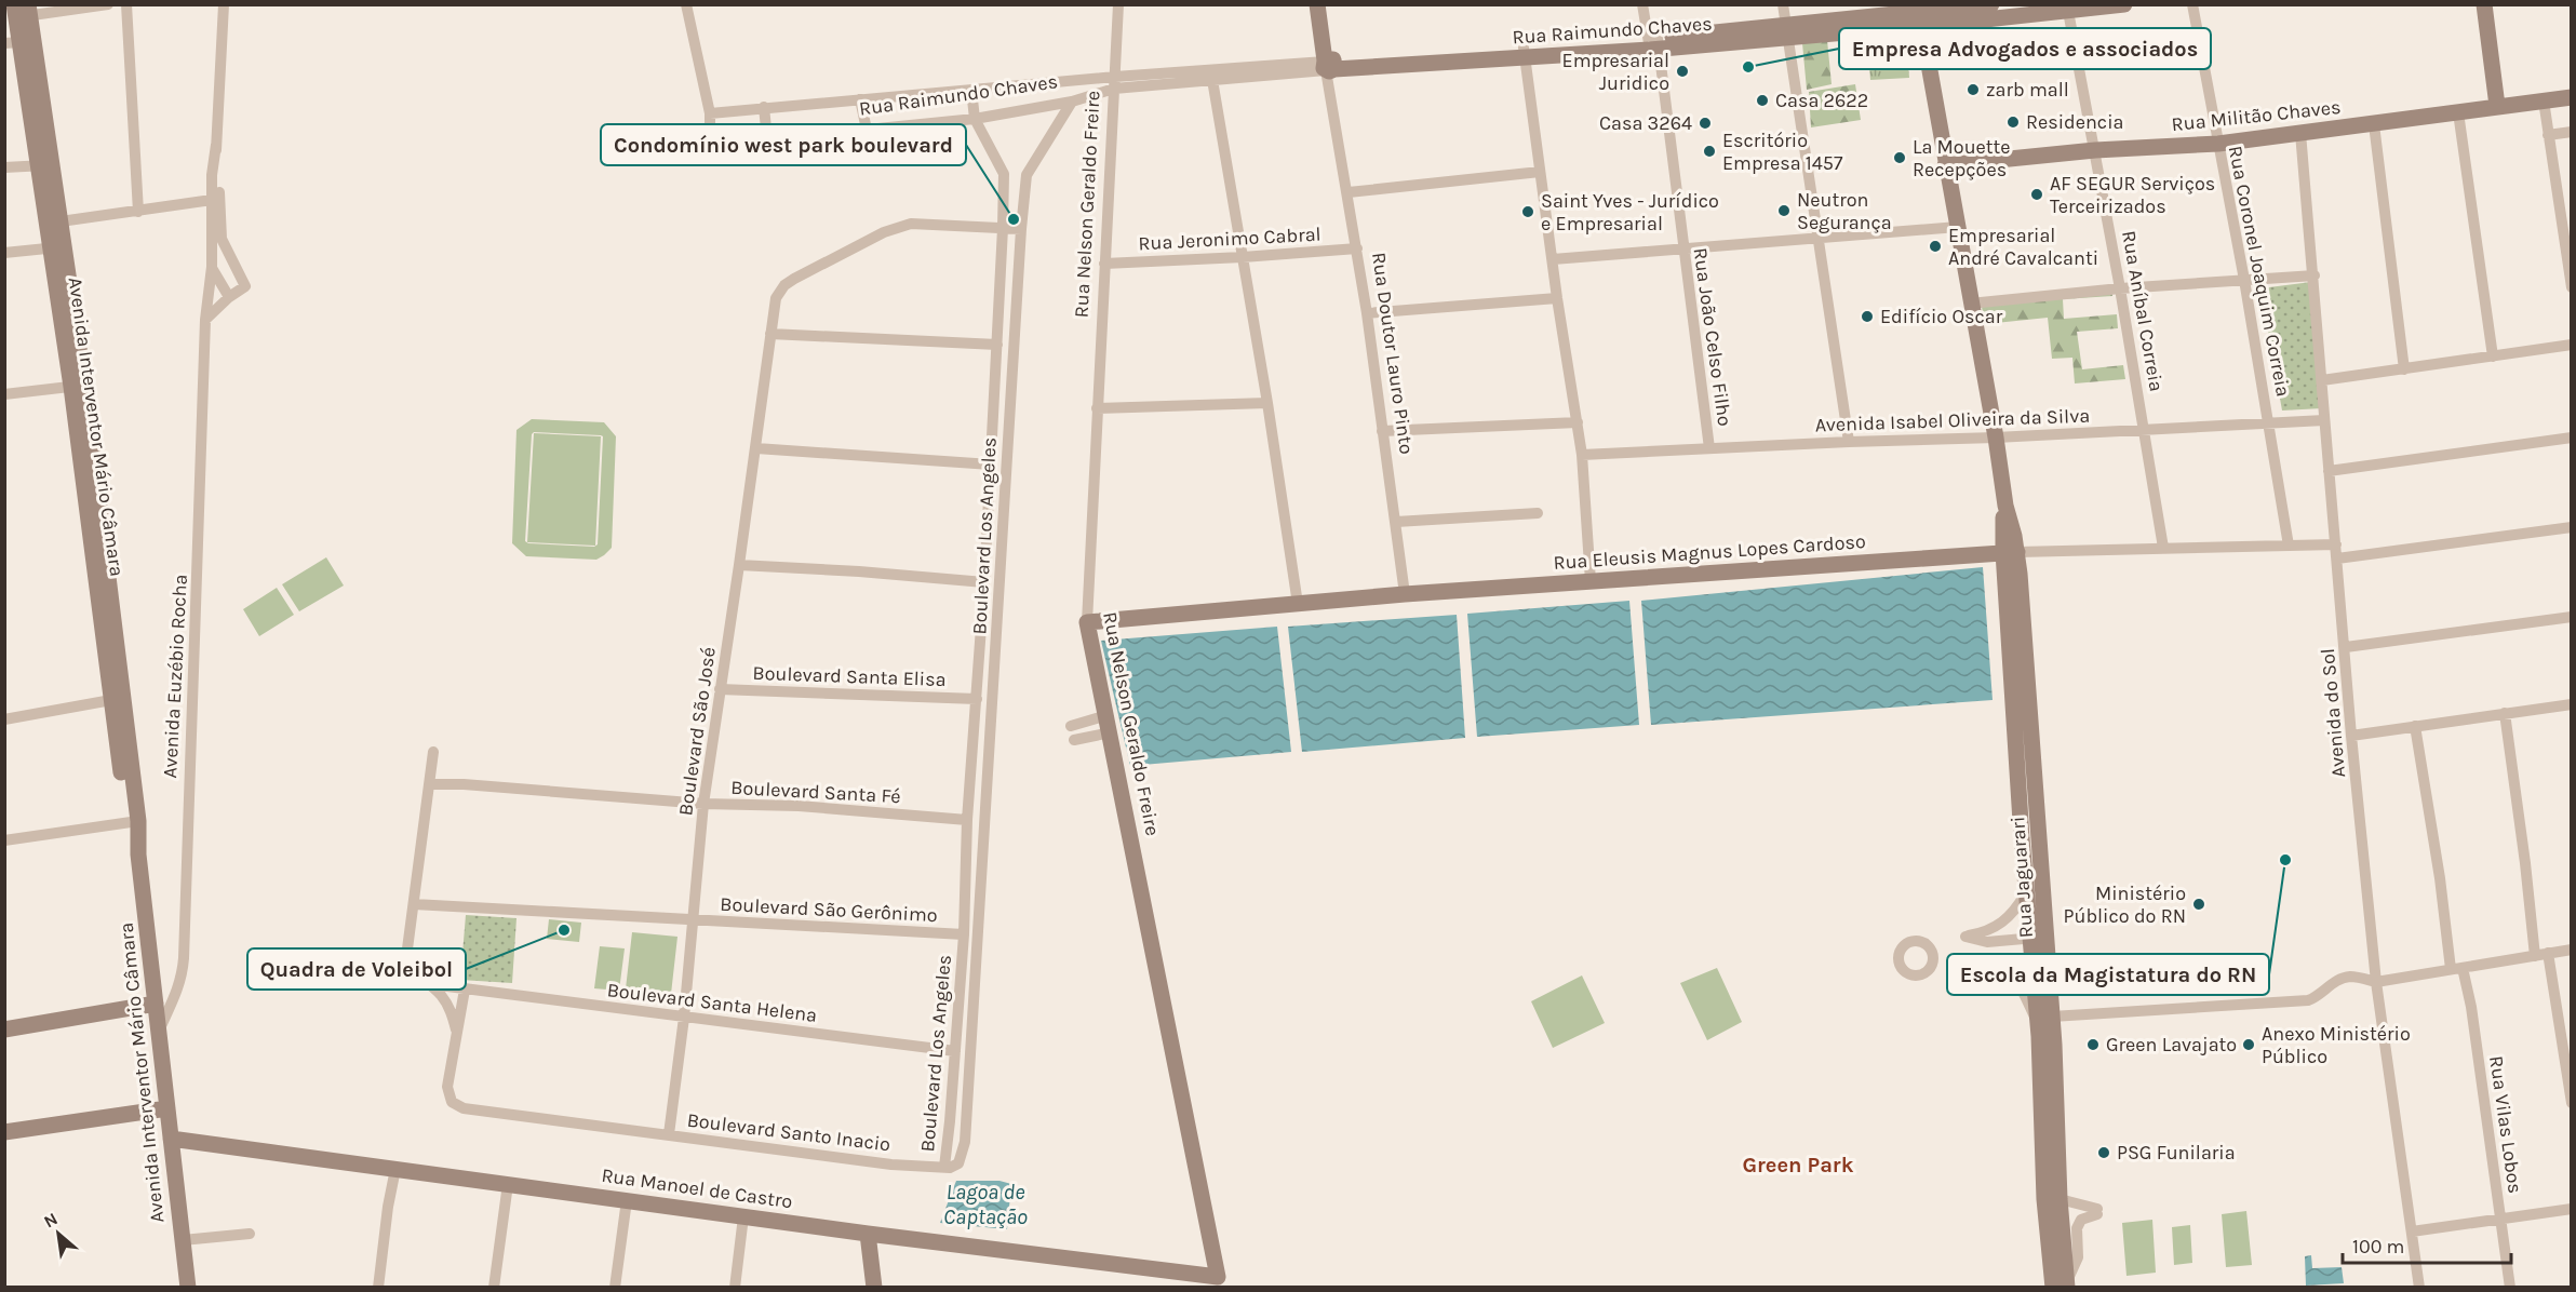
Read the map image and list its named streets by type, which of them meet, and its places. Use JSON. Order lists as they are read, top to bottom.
{
  "streets": {
    "main road": [
      "Rua Raimundo Chaves",
      "Rua Militão Chaves",
      "Rua Nelson Geraldo Freire",
      "Rua Doutor Lauro Pinto",
      "Avenida Interventor Mário Câmara",
      "Rua Eleusis Magnus Lopes Cardoso",
      "Rua Jaguarari",
      "Rua Manoel de Castro"
    ],
    "street": [
      "Rua Jeronimo Cabral",
      "Rua Coronel Joaquim Correia",
      "Rua Aníbal Correia",
      "Rua João Celso Filho",
      "Avenida Isabel Oliveira da Silva",
      "Boulevard Los Angeles",
      "Avenida Euzébio Rocha",
      "Boulevard Santa Elisa",
      "Avenida do Sol",
      "Boulevard São José",
      "Boulevard Santa Fé",
      "Boulevard São Gerônimo",
      "Boulevard Santa Helena",
      "Rua Vilas Lobos",
      "Boulevard Santo Inacio"
    ]
  },
  "crossings": [
    ["Rua Raimundo Chaves", "Rua Nelson Geraldo Freire"],
    ["Rua Raimundo Chaves", "Rua Aníbal Correia"],
    ["Rua Raimundo Chaves", "Rua João Celso Filho"],
    ["Rua Raimundo Chaves", "Rua Doutor Lauro Pinto"],
    ["Rua Raimundo Chaves", "Boulevard Los Angeles"],
    ["Rua Raimundo Chaves", "Rua Jaguarari"],
    ["Rua Militão Chaves", "Rua Coronel Joaquim Correia"],
    ["Rua Militão Chaves", "Rua Aníbal Correia"],
    ["Rua Militão Chaves", "Avenida do Sol"],
    ["Rua Militão Chaves", "Rua Jaguarari"],
    ["Rua Nelson Geraldo Freire", "Rua Jeronimo Cabral"],
    ["Rua Nelson Geraldo Freire", "Rua Eleusis Magnus Lopes Cardoso"],
    ["Rua Nelson Geraldo Freire", "Rua Manoel de Castro"],
    ["Rua Jeronimo Cabral", "Rua Doutor Lauro Pinto"],
    ["Rua Coronel Joaquim Correia", "Avenida Isabel Oliveira da Silva"],
    ["Rua Coronel Joaquim Correia", "Rua Eleusis Magnus Lopes Cardoso"],
    ["Rua Aníbal Correia", "Avenida Isabel Oliveira da Silva"],
    ["Rua Aníbal Correia", "Rua Eleusis Magnus Lopes Cardoso"],
    ["Rua João Celso Filho", "Avenida Isabel Oliveira da Silva"],
    ["Rua Doutor Lauro Pinto", "Rua Eleusis Magnus Lopes Cardoso"],
    ["Avenida Isabel Oliveira da Silva", "Avenida do Sol"],
    ["Avenida Isabel Oliveira da Silva", "Rua Jaguarari"],
    ["Avenida Interventor Mário Câmara", "Avenida Euzébio Rocha"],
    ["Avenida Interventor Mário Câmara", "Rua Manoel de Castro"],
    ["Boulevard Los Angeles", "Boulevard Santa Elisa"],
    ["Boulevard Los Angeles", "Boulevard São José"],
    ["Boulevard Los Angeles", "Boulevard Santa Fé"],
    ["Boulevard Los Angeles", "Boulevard São Gerônimo"],
    ["Boulevard Los Angeles", "Boulevard Santa Helena"],
    ["Boulevard Los Angeles", "Boulevard Santo Inacio"],
    ["Rua Eleusis Magnus Lopes Cardoso", "Avenida do Sol"],
    ["Rua Eleusis Magnus Lopes Cardoso", "Rua Jaguarari"],
    ["Boulevard Santa Elisa", "Boulevard São José"],
    ["Boulevard São José", "Boulevard Santa Fé"],
    ["Boulevard São José", "Boulevard São Gerônimo"],
    ["Boulevard São José", "Boulevard Santa Helena"],
    ["Boulevard São José", "Boulevard Santo Inacio"]
  ],
  "districts": ["Green Park"],
  "water": ["Lagoa de Captação"],
  "places": [
    "Empresa Advogados e associados",
    "Empresarial Juridico",
    "zarb mall",
    "Casa 2622",
    "Residencia",
    "Casa 3264",
    "Escritório Empresa 1457",
    "La Mouette Recepções",
    "AF SEGUR Serviços Terceirizados",
    "Neutron Segurança",
    "Saint Yves - Jurídico e Empresarial",
    "Condomínio west park boulevard",
    "Empresarial André Cavalcanti",
    "Edifício Oscar",
    "Escola da Magistatura do RN",
    "Ministério Público do RN",
    "Quadra de Voleibol",
    "Green Lavajato",
    "Anexo Ministério Público",
    "PSG Funilaria"
  ],
  "scale_bar": "100 m",
  "north": "top left"
}
